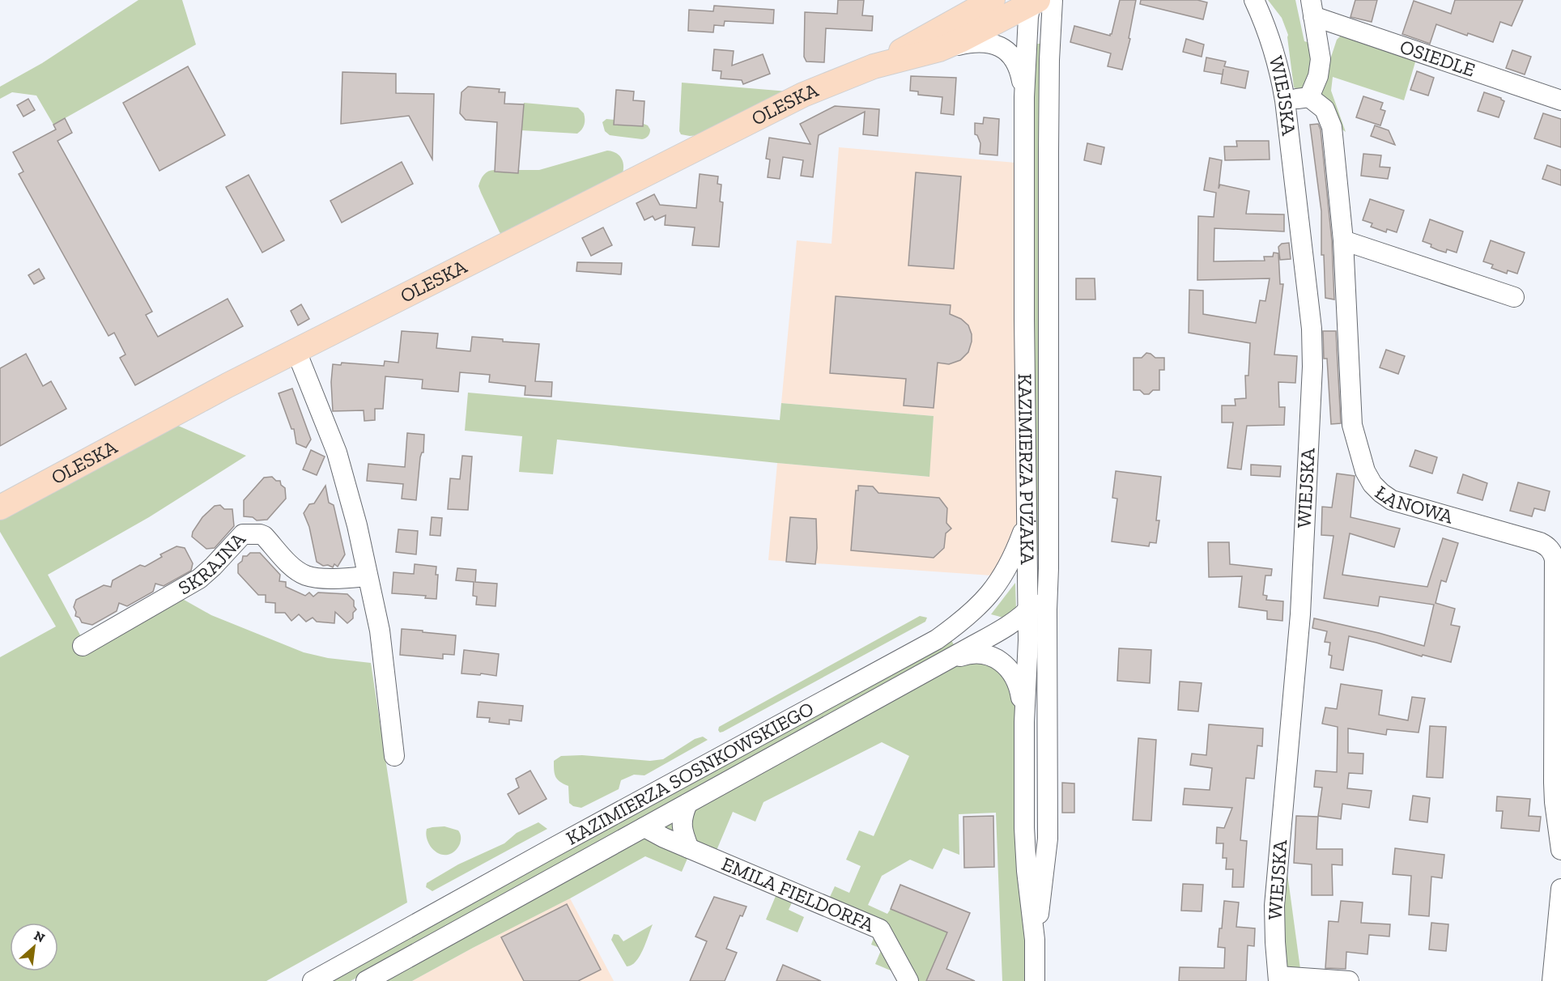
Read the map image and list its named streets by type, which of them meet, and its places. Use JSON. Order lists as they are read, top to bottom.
{
  "streets": {
    "main road": ["OLESKA"],
    "street": [
      "OSIEDLE",
      "WIEJSKA",
      "KAZIMIERZA PUŻAKA",
      "ŁANOWA",
      "SKRAJNA",
      "KAZIMIERZA SOSNKOWSKIEGO",
      "EMILA FIELDORFA"
    ]
  },
  "crossings": [
    ["OSIEDLE", "ŁANOWA"],
    ["OLESKA", "KAZIMIERZA PUŻAKA"],
    ["KAZIMIERZA PUŻAKA", "KAZIMIERZA SOSNKOWSKIEGO"],
    ["KAZIMIERZA SOSNKOWSKIEGO", "EMILA FIELDORFA"]
  ],
  "north": "top right"
}
